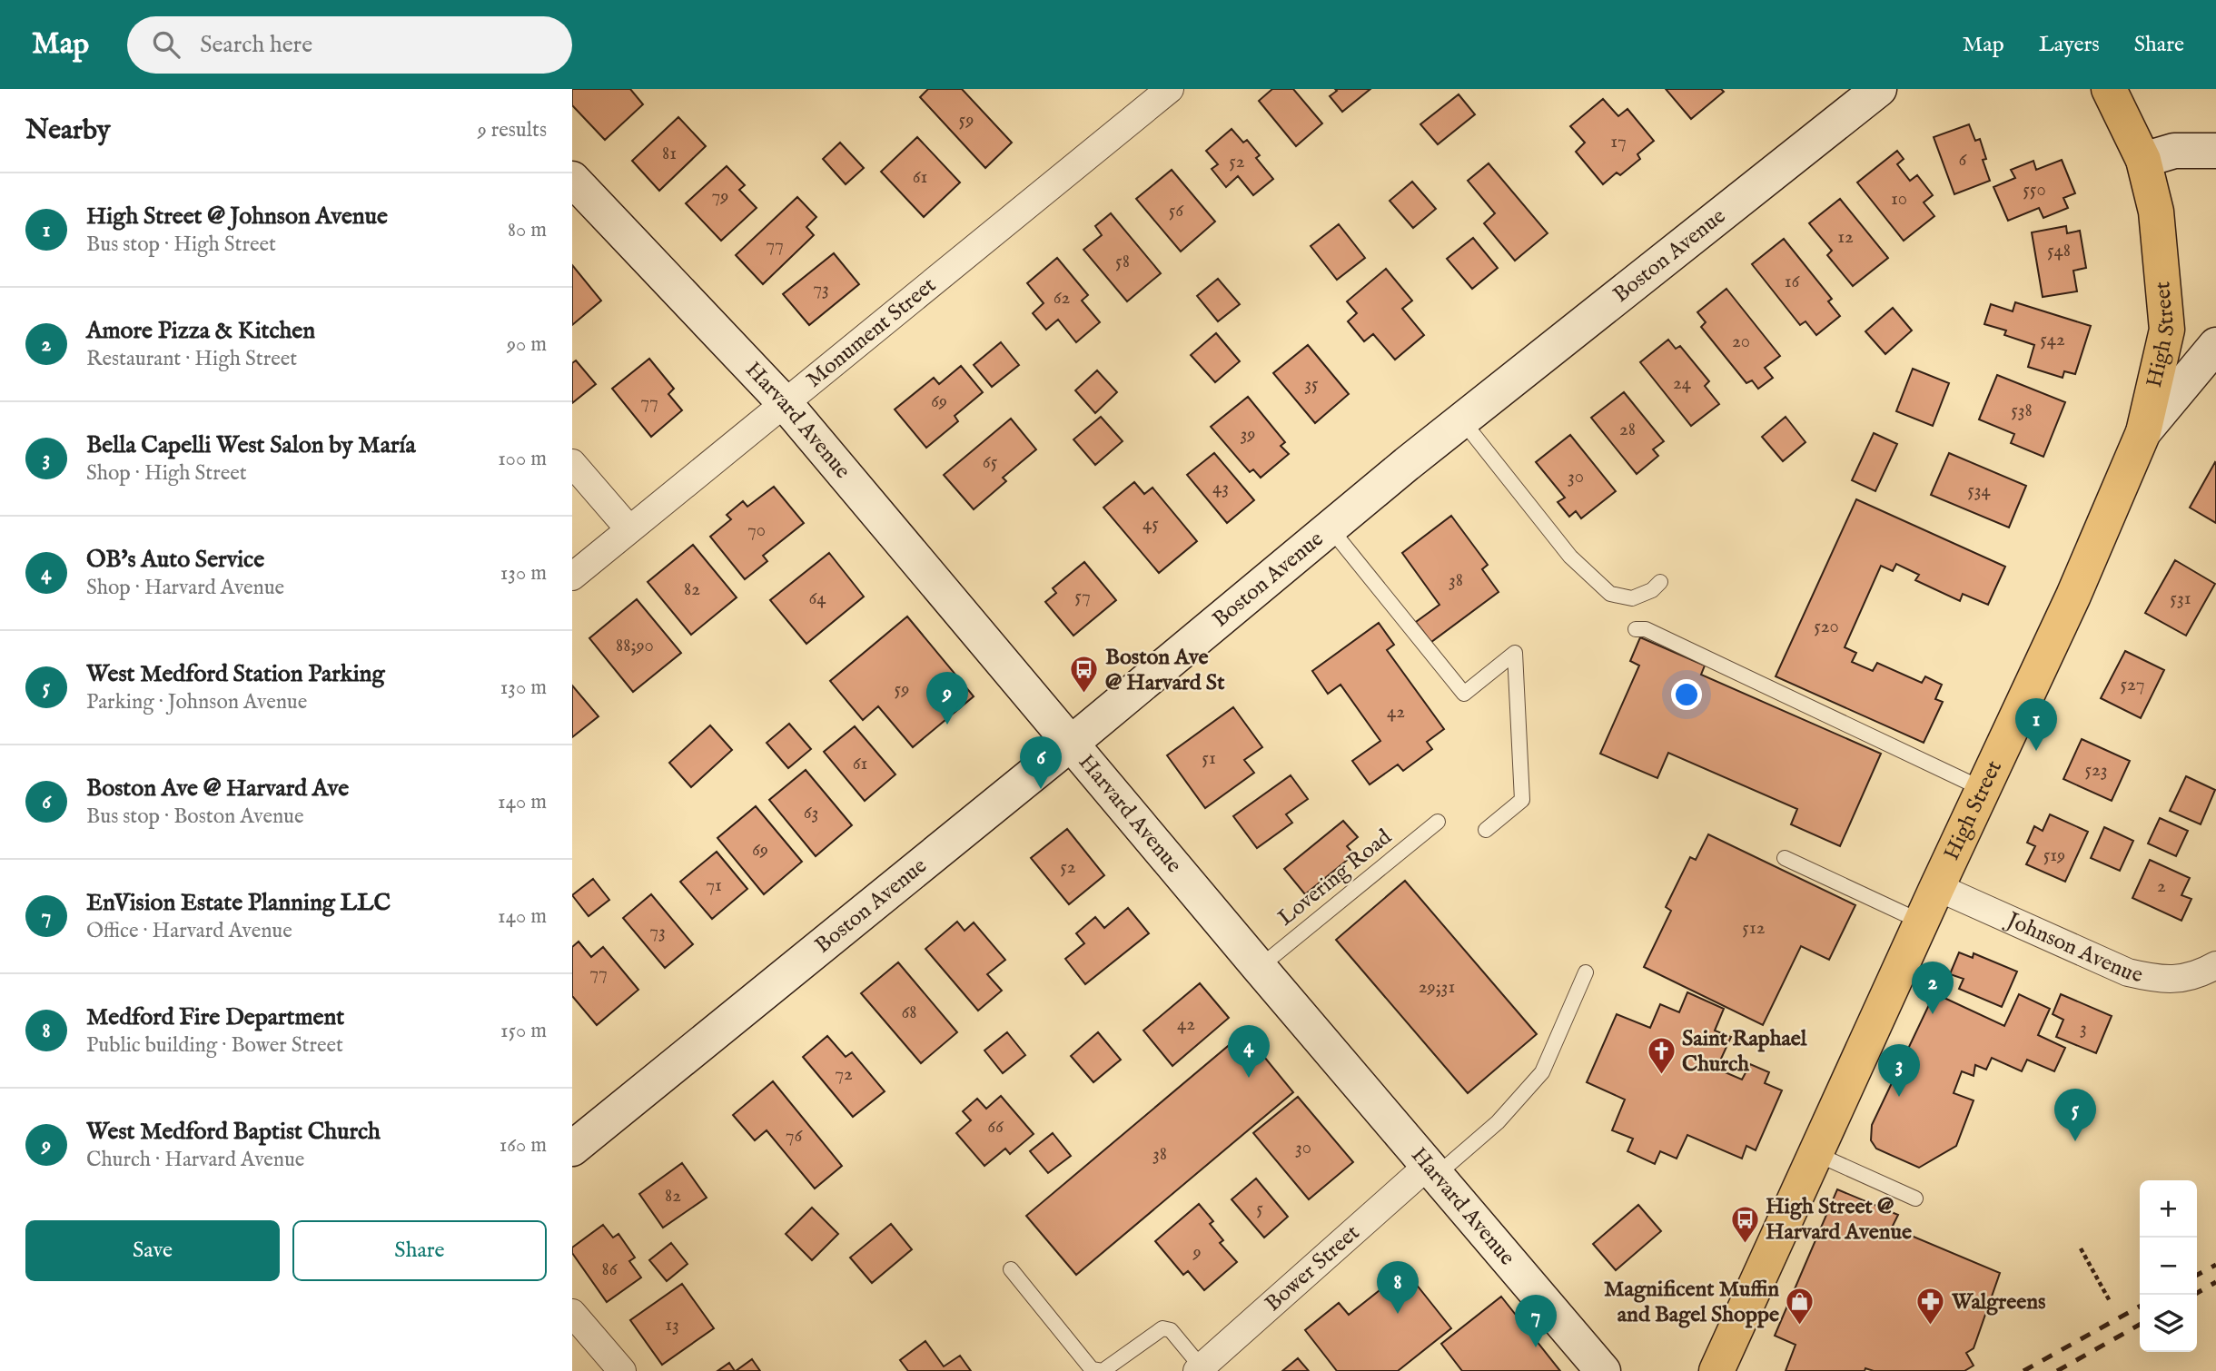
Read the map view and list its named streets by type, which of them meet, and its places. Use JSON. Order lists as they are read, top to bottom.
{
  "streets": {
    "main road": ["High Street"],
    "street": [
      "Boston Avenue",
      "Monument Street",
      "Harvard Avenue",
      "Johnson Avenue",
      "Bower Street"
    ],
    "lane": ["Lovering Road"]
  },
  "crossings": [
    ["Boston Avenue", "Harvard Avenue"],
    ["Monument Street", "Harvard Avenue"],
    ["High Street", "Johnson Avenue"],
    ["Harvard Avenue", "Lovering Road"],
    ["Harvard Avenue", "Bower Street"]
  ],
  "places": {
    "bus stop": ["Boston Ave @ Harvard St", "High Street @ Harvard Avenue"],
    "church": ["Saint Raphael Church"],
    "shop": ["Magnificent Muffin and Bagel Shoppe"],
    "pharmacy": ["Walgreens"]
  },
  "house_numbers": [
    "59",
    "17",
    "81",
    "6",
    "52",
    "61",
    "550",
    "79",
    "10",
    "56",
    "12",
    "77",
    "548",
    "58",
    "16",
    "73",
    "62",
    "542",
    "20",
    "24",
    "35",
    "69",
    "77",
    "538",
    "28",
    "39",
    "65",
    "30",
    "43",
    "534",
    "45",
    "70",
    "38",
    "82",
    "57",
    "64",
    "531",
    "520",
    "88;90",
    "527",
    "59",
    "42",
    "51",
    "61",
    "523",
    "63",
    "69",
    "519",
    "52",
    "71",
    "2",
    "512",
    "73",
    "77",
    "29;31",
    "68",
    "42",
    "3",
    "72",
    "66",
    "76",
    "30",
    "38",
    "82",
    "5",
    "9",
    "86",
    "13"
  ],
  "page": {
    "header": "Map",
    "search": "Search here",
    "nav": ["Map", "Layers", "Share"],
    "heading": ["Nearby", "9 results"],
    "list": [
      {
        "mark": "1",
        "name": "High Street @ Johnson Avenue",
        "note": "Bus stop · High Street",
        "value": "80 m"
      },
      {
        "mark": "2",
        "name": "Amore Pizza & Kitchen",
        "note": "Restaurant · High Street",
        "value": "90 m"
      },
      {
        "mark": "3",
        "name": "Bella Capelli West Salon by María",
        "note": "Shop · High Street",
        "value": "100 m"
      },
      {
        "mark": "4",
        "name": "OB's Auto Service",
        "note": "Shop · Harvard Avenue",
        "value": "130 m"
      },
      {
        "mark": "5",
        "name": "West Medford Station Parking",
        "note": "Parking · Johnson Avenue",
        "value": "130 m"
      },
      {
        "mark": "6",
        "name": "Boston Ave @ Harvard Ave",
        "note": "Bus stop · Boston Avenue",
        "value": "140 m"
      },
      {
        "mark": "7",
        "name": "EnVision Estate Planning LLC",
        "note": "Office · Harvard Avenue",
        "value": "140 m"
      },
      {
        "mark": "8",
        "name": "Medford Fire Department",
        "note": "Public building · Bower Street",
        "value": "150 m"
      },
      {
        "mark": "9",
        "name": "West Medford Baptist Church",
        "note": "Church · Harvard Avenue",
        "value": "160 m"
      }
    ],
    "pins": [
      "9",
      "1",
      "6",
      "2",
      "4",
      "3",
      "5",
      "8",
      "7"
    ],
    "map_buttons": ["+", "−"],
    "buttons": ["Save", "Share"]
  }
}
